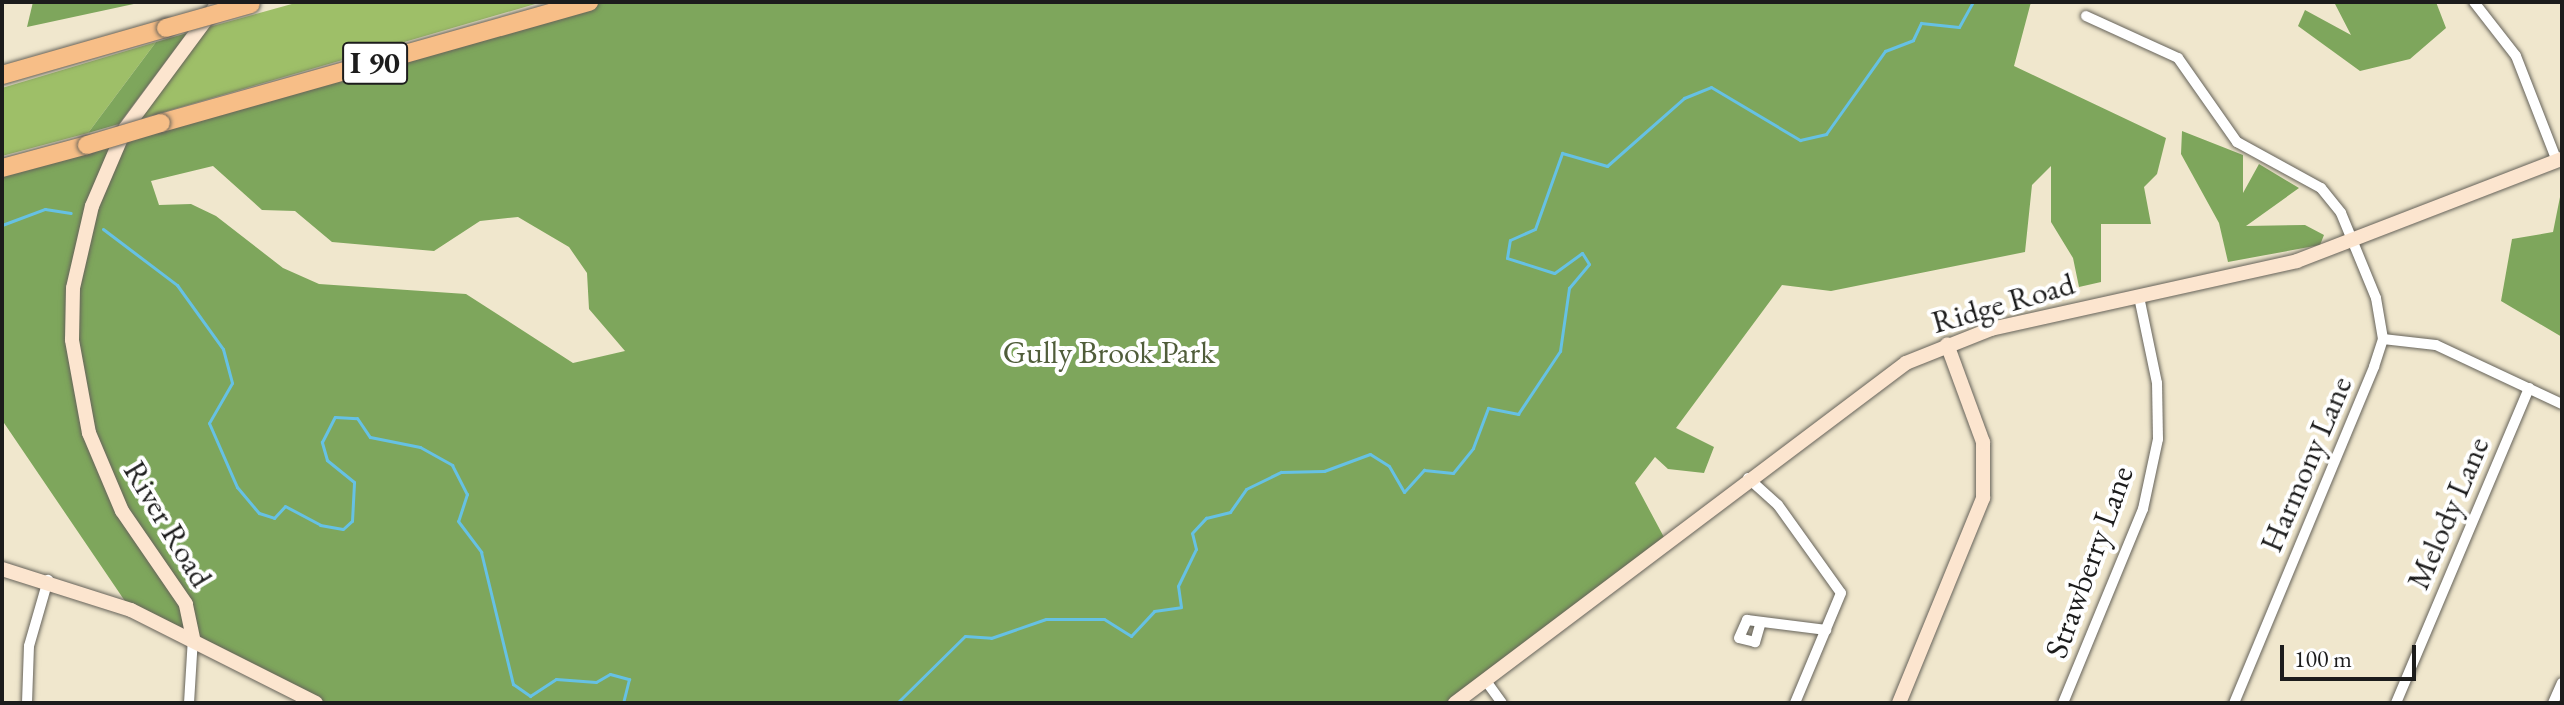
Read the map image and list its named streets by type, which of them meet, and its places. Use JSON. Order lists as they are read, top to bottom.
{
  "streets": {
    "highway": ["I 90"],
    "main road": ["Ridge Road", "River Road"],
    "street": ["Harmony Lane", "Melody Lane", "Strawberry Lane"]
  },
  "crossings": [
    ["Ridge Road", "Strawberry Lane"]
  ],
  "parks": ["Gully Brook Park"],
  "scale_bar": "100 m"
}
